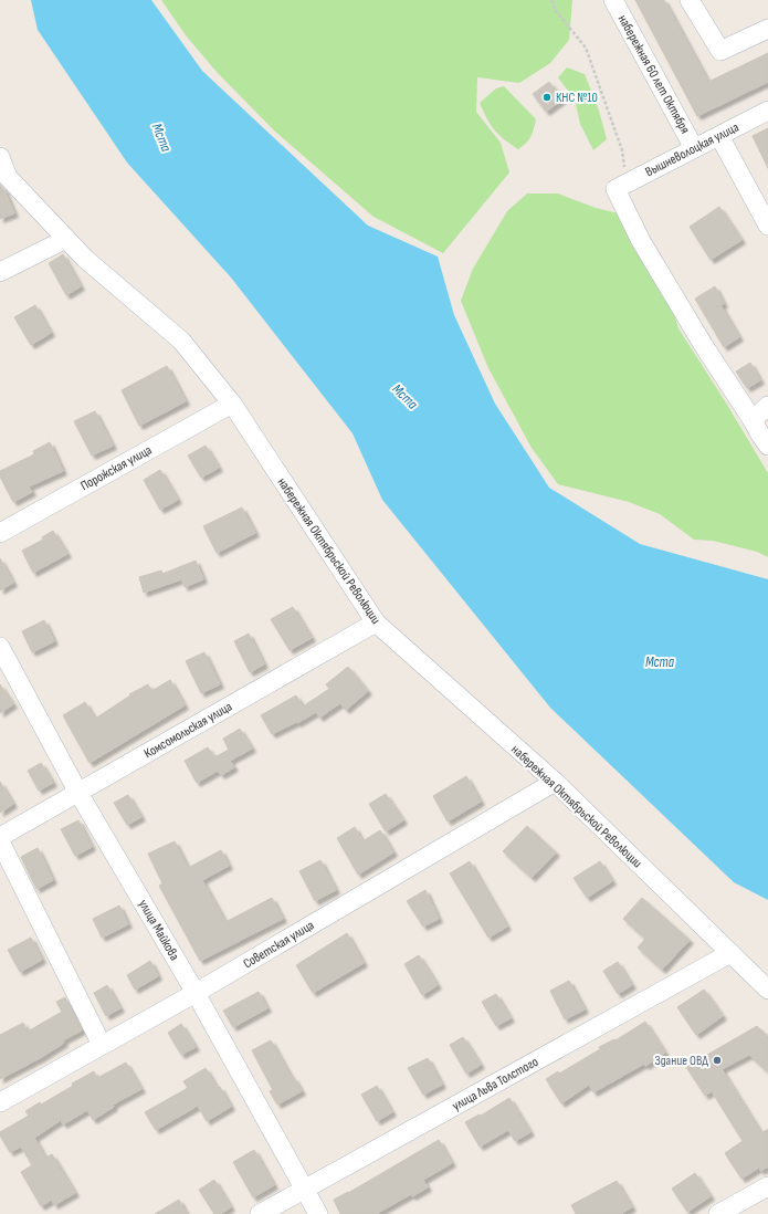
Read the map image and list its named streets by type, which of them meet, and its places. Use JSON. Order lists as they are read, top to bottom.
{
  "streets": {
    "street": [
      "набережная 60 лет Октября",
      "Вышневолоцкая улица",
      "Порожская улица",
      "набережная Октябрьской Революции",
      "Комсомольская улица",
      "улица Майкова",
      "Советская улица",
      "улица Льва Толстого"
    ]
  },
  "crossings": [
    ["набережная 60 лет Октября", "Вышневолоцкая улица"],
    ["Порожская улица", "набережная Октябрьской Революции"],
    ["набережная Октябрьской Революции", "Комсомольская улица"],
    ["набережная Октябрьской Революции", "Советская улица"],
    ["набережная Октябрьской Революции", "улица Льва Толстого"],
    ["Комсомольская улица", "улица Майкова"],
    ["улица Майкова", "Советская улица"],
    ["улица Майкова", "улица Льва Толстого"]
  ],
  "water": ["Мста"],
  "places": ["КНС №10", "Здание ОВД"]
}
